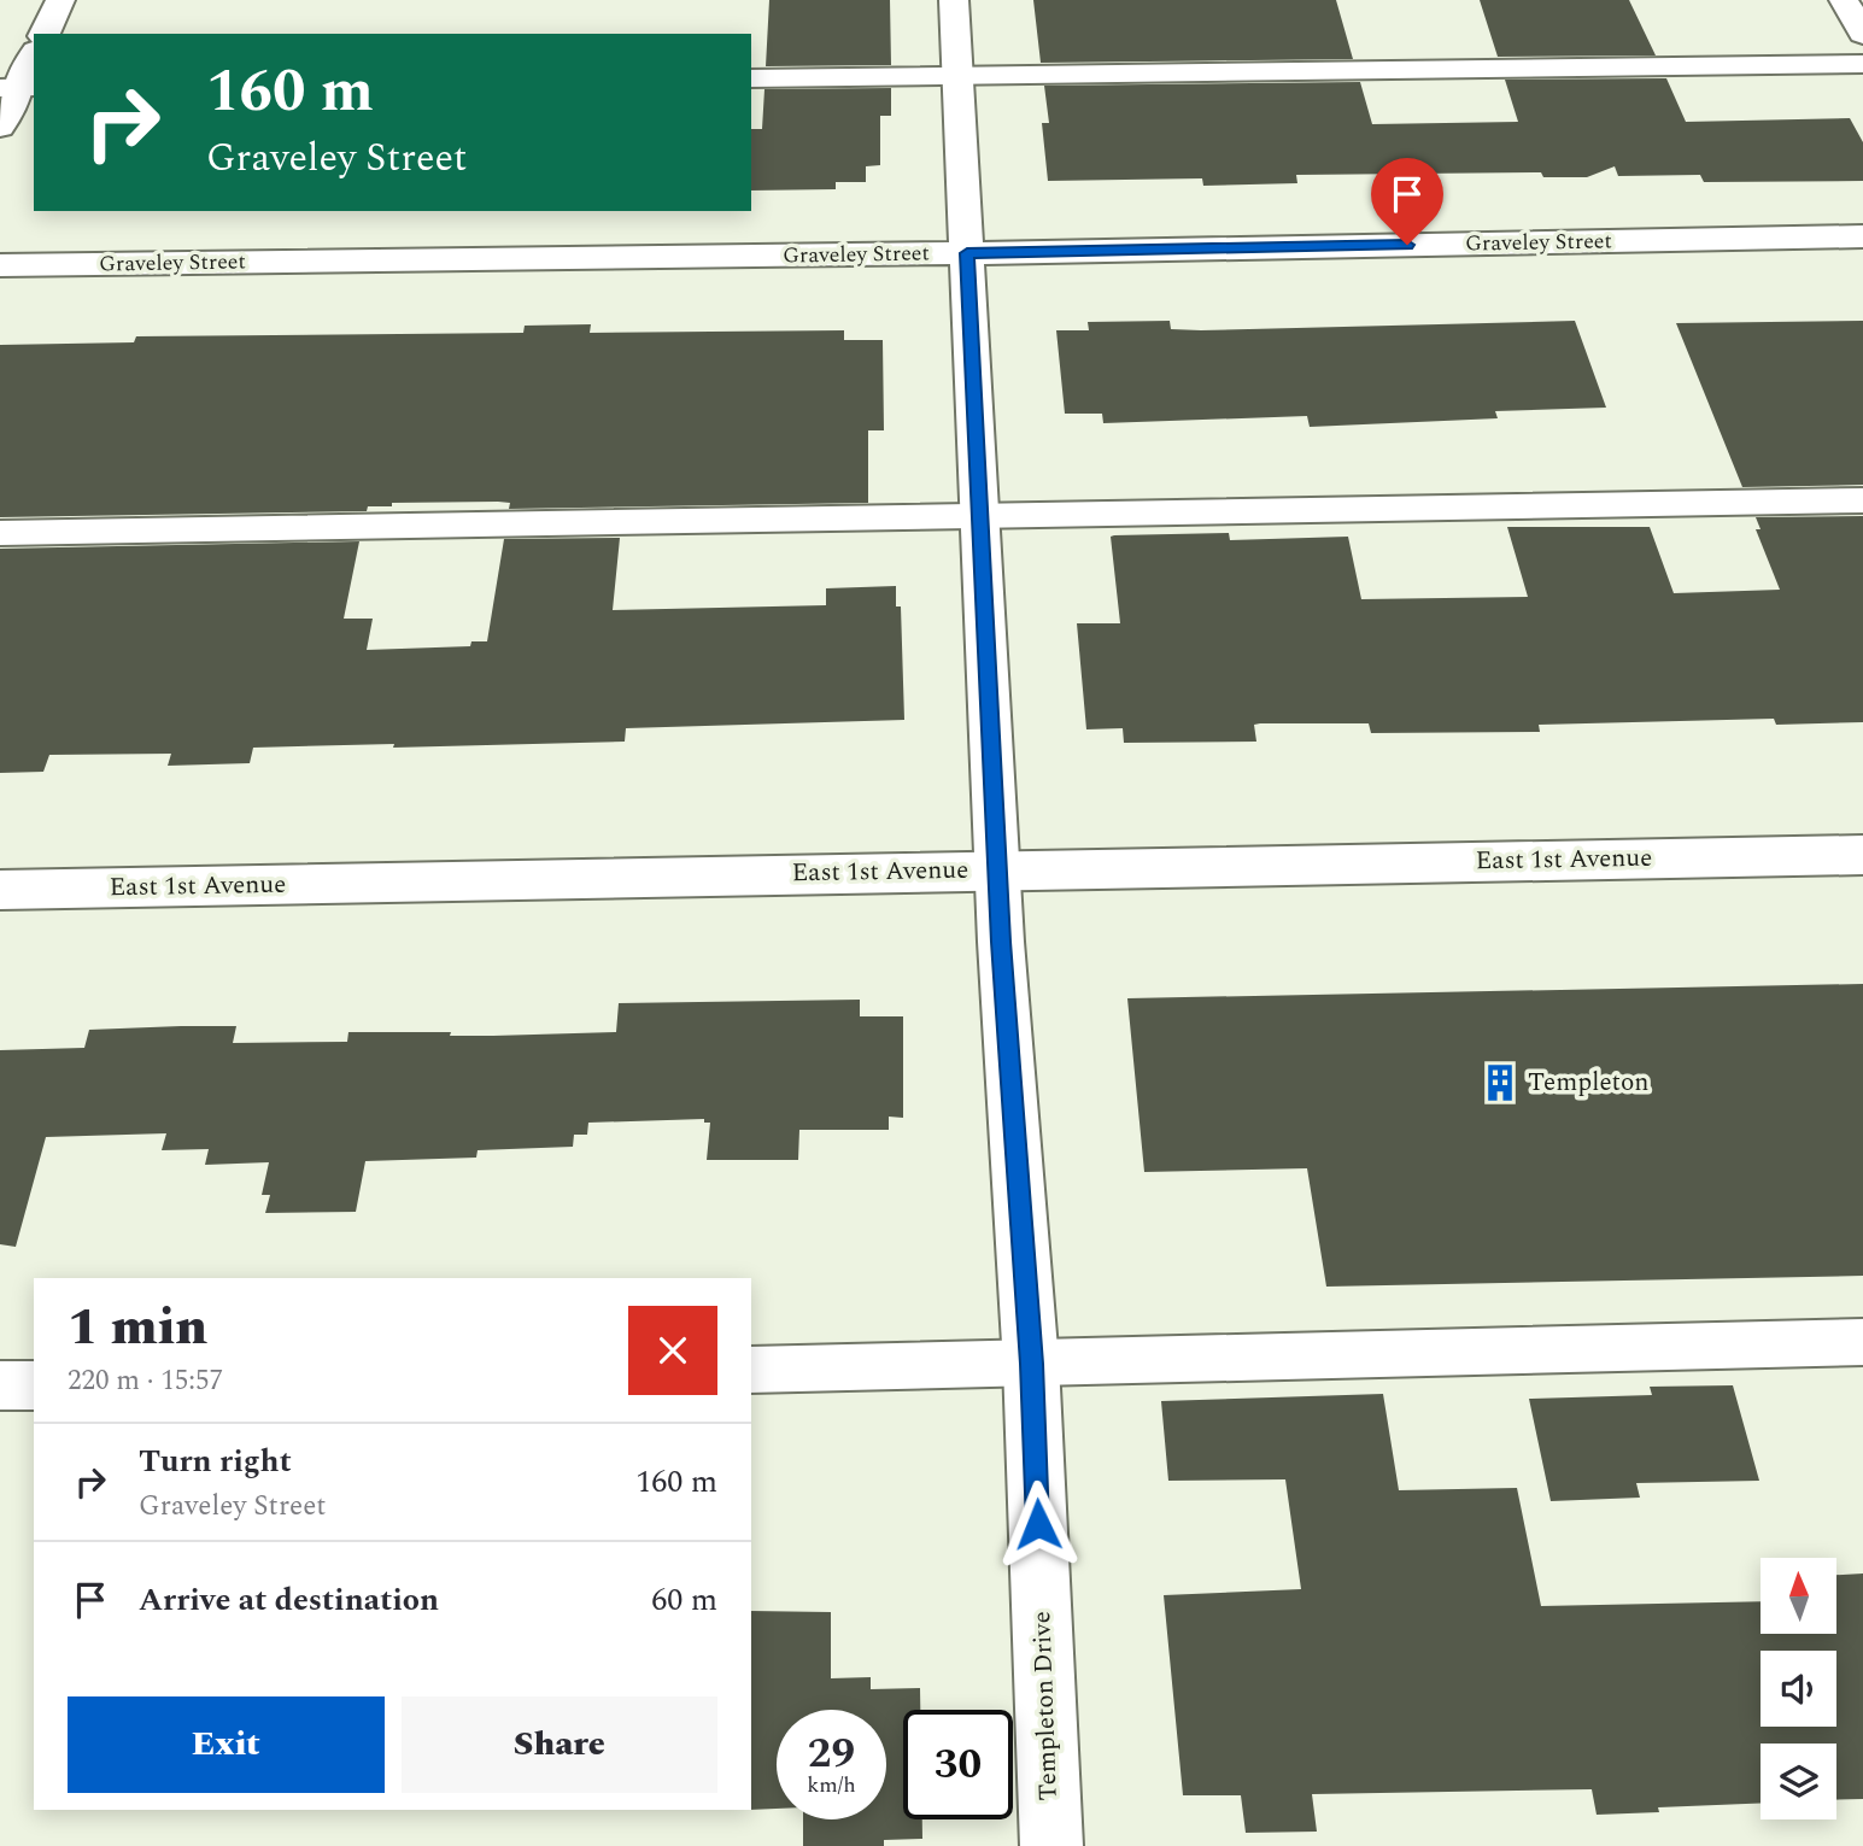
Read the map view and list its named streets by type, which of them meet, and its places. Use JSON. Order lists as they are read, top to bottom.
{
  "streets": {
    "street": ["Graveley Street", "East 1st Avenue", "Templeton Drive"]
  },
  "crossings": [
    ["Graveley Street", "Templeton Drive"],
    ["East 1st Avenue", "Templeton Drive"]
  ],
  "places": {
    "building": ["Templeton"]
  },
  "north": "top",
  "page": {
    "turn": ["160 m", "Graveley Street"],
    "heading": ["1 min", "220 m · 15:57"],
    "list": [
      {
        "name": "Turn right",
        "note": "Graveley Street",
        "value": "160 m"
      },
      {
        "name": "Arrive at destination",
        "value": "60 m"
      }
    ],
    "buttons": ["Exit", "Share"],
    "speed": "29 km/h",
    "limit": "30"
  }
}
